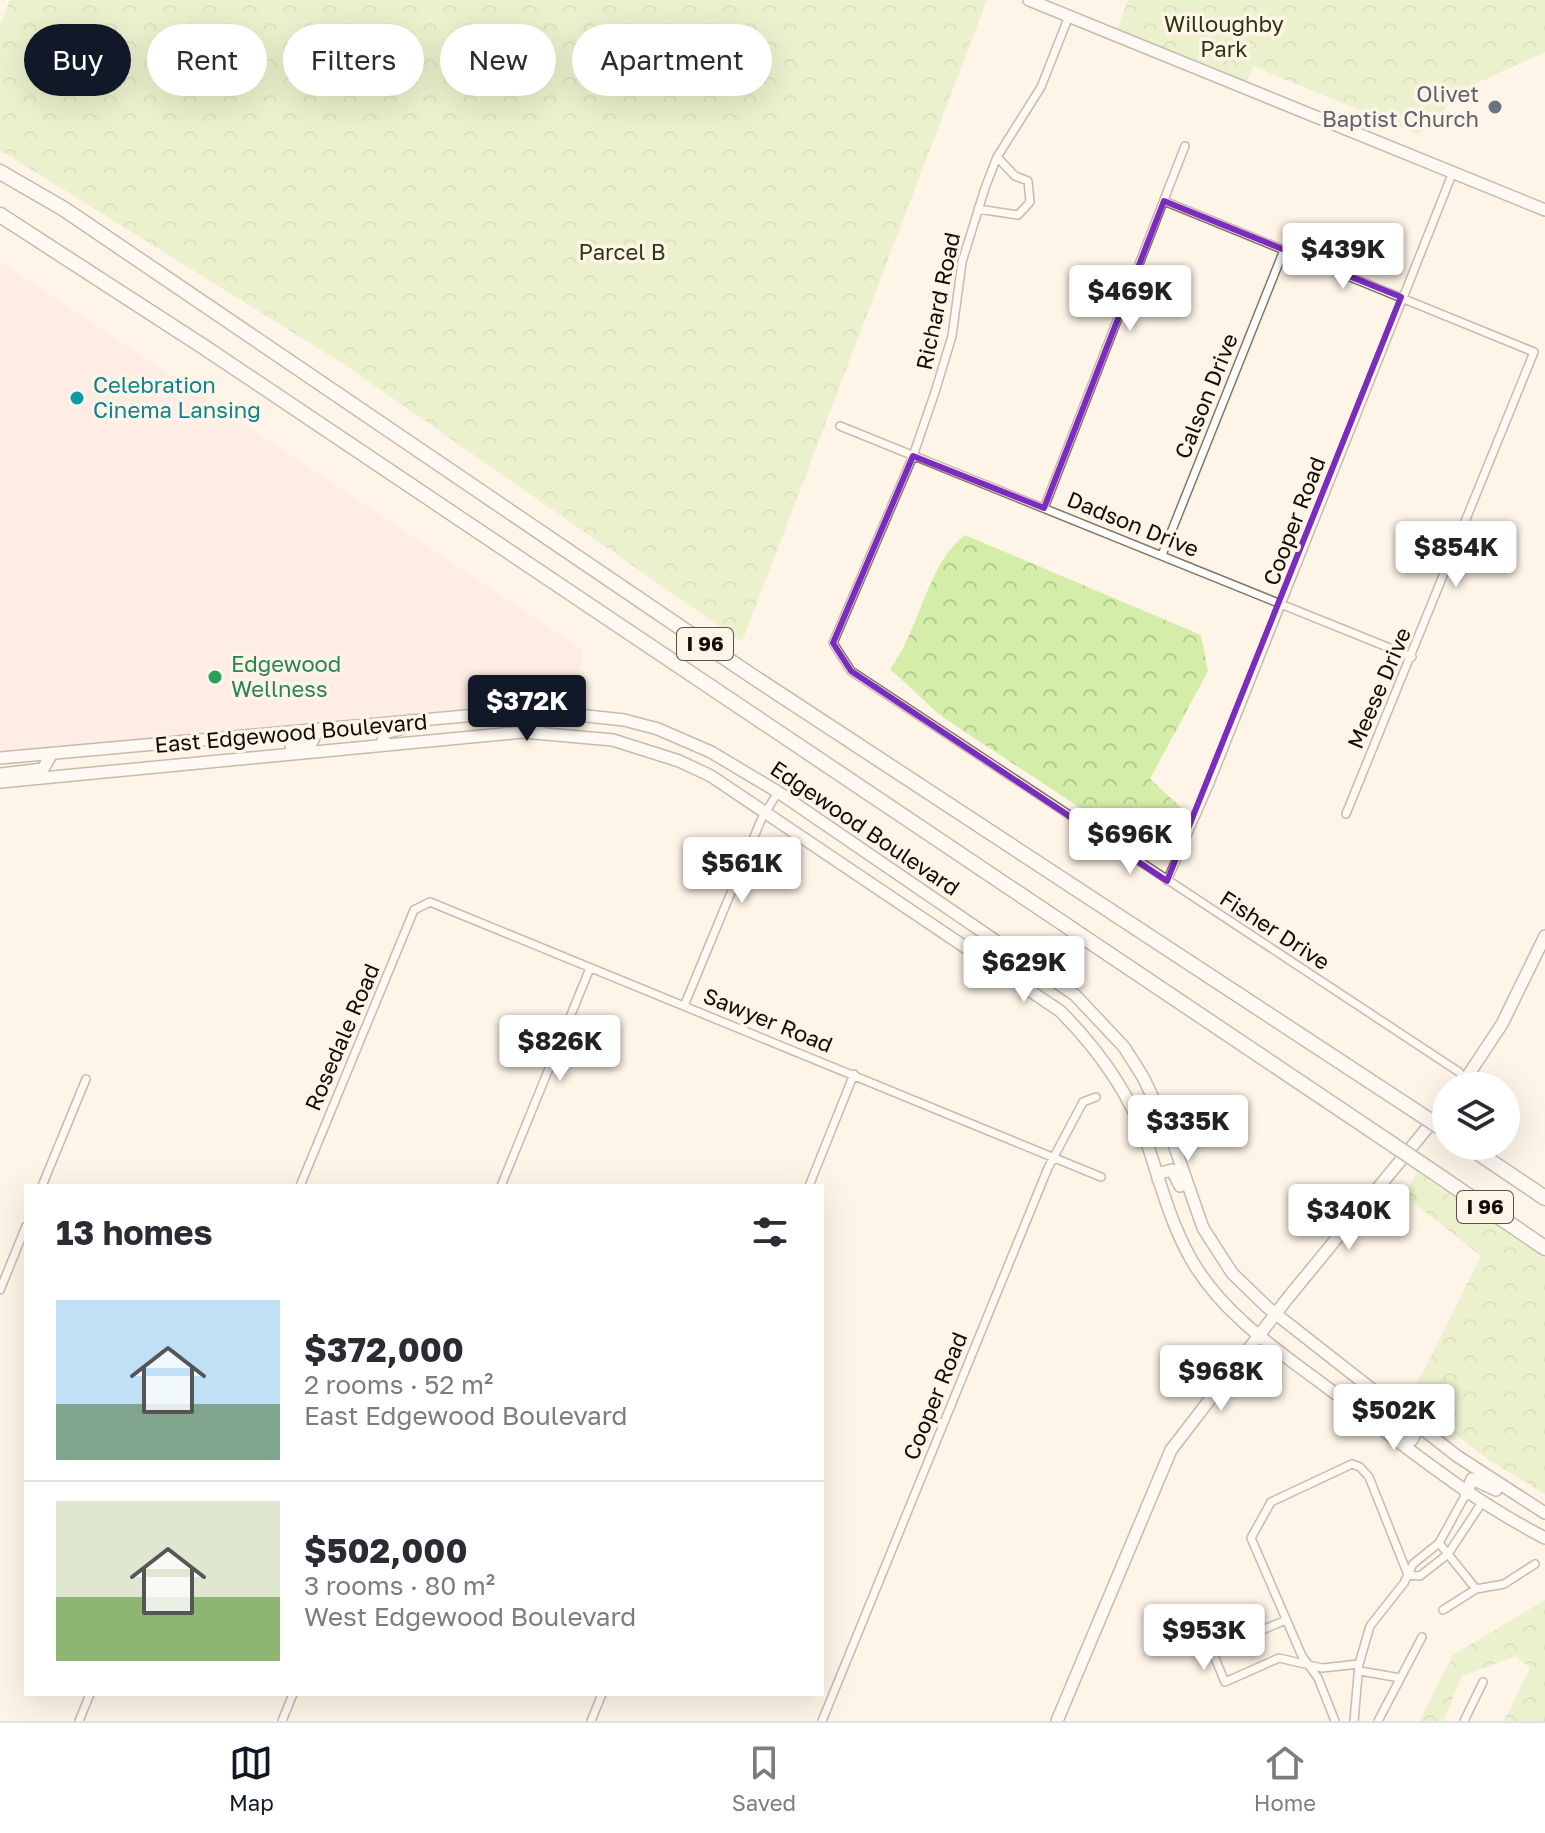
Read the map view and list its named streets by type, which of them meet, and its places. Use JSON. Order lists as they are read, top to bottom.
{
  "streets": {
    "highway": ["I 96"],
    "street": [
      "Richard Road",
      "Calson Drive",
      "Cooper Road",
      "Dadson Drive",
      "Meese Drive",
      "East Edgewood Boulevard",
      "Edgewood Boulevard",
      "Fisher Drive",
      "Sawyer Road",
      "Rosedale Road"
    ]
  },
  "crossings": [
    ["Richard Road", "Dadson Drive"],
    ["Richard Road", "Fisher Drive"],
    ["Calson Drive", "Dadson Drive"],
    ["Cooper Road", "Dadson Drive"],
    ["Cooper Road", "Meese Drive"],
    ["Cooper Road", "Fisher Drive"],
    ["Cooper Road", "Sawyer Road"],
    ["Dadson Drive", "Meese Drive"],
    ["Sawyer Road", "Rosedale Road"]
  ],
  "parks": ["Willoughby Park", "Parcel B"],
  "places": ["Olivet Baptist Church", "Celebration Cinema Lansing", "Edgewood Wellness"],
  "page": {
    "chip": [
      "Buy",
      "Rent",
      "Filters",
      "New",
      "Apartment"
    ],
    "price": [
      "$439K",
      "$469K",
      "$854K",
      "$372K",
      "$696K",
      "$561K",
      "$629K",
      "$826K",
      "$335K",
      "$340K",
      "$968K",
      "$502K",
      "$953K"
    ],
    "heading": "13 homes",
    "list": [
      {
        "name": "$372,000",
        "note": "2 rooms · 52 m² · East Edgewood Boulevard"
      },
      {
        "name": "$502,000",
        "note": "3 rooms · 80 m² · West Edgewood Boulevard"
      }
    ],
    "tabs": ["Map", "Saved", "Home"]
  }
}
